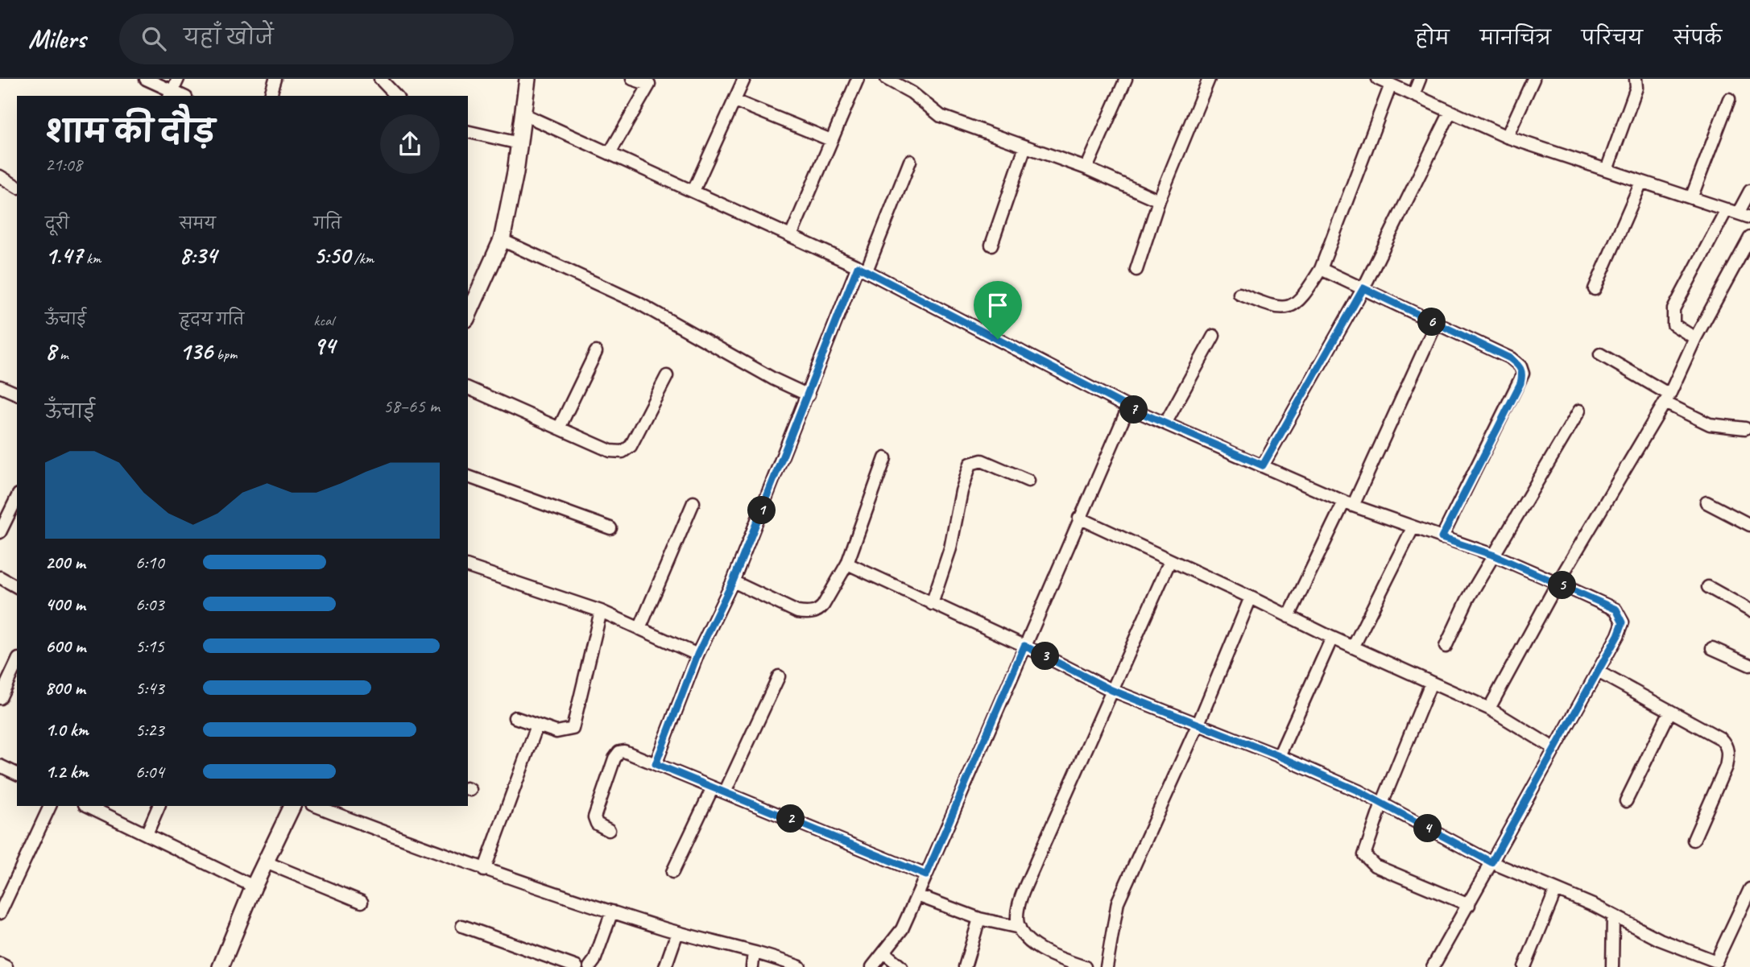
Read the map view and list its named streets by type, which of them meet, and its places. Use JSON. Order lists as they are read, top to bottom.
{
  "page": {
    "header": "Milers",
    "search": "यहाँ खोजें",
    "nav": [
      "होम",
      "मानचित्र",
      "परिचय",
      "संपर्क"
    ],
    "heading": ["शाम की दौड़", "21:08"],
    "stats": [
      ["दूरी", "1.47 km"],
      ["समय", "8:34"],
      ["गति", "5:50 /km"],
      ["ऊँचाई", "8 m"],
      ["हृदय गति", "136 bpm"],
      ["kcal", "94"]
    ],
    "pins": [
      "6",
      "7",
      "1",
      "5",
      "3",
      "2",
      "4"
    ],
    "chart": ["ऊँचाई", "58–65 m"],
    "list": [
      {
        "name": "200 m",
        "note": "6:10"
      },
      {
        "name": "400 m",
        "note": "6:03"
      },
      {
        "name": "600 m",
        "note": "5:15"
      },
      {
        "name": "800 m",
        "note": "5:43"
      },
      {
        "name": "1.0 km",
        "note": "5:23"
      },
      {
        "name": "1.2 km",
        "note": "6:04"
      }
    ]
  }
}
